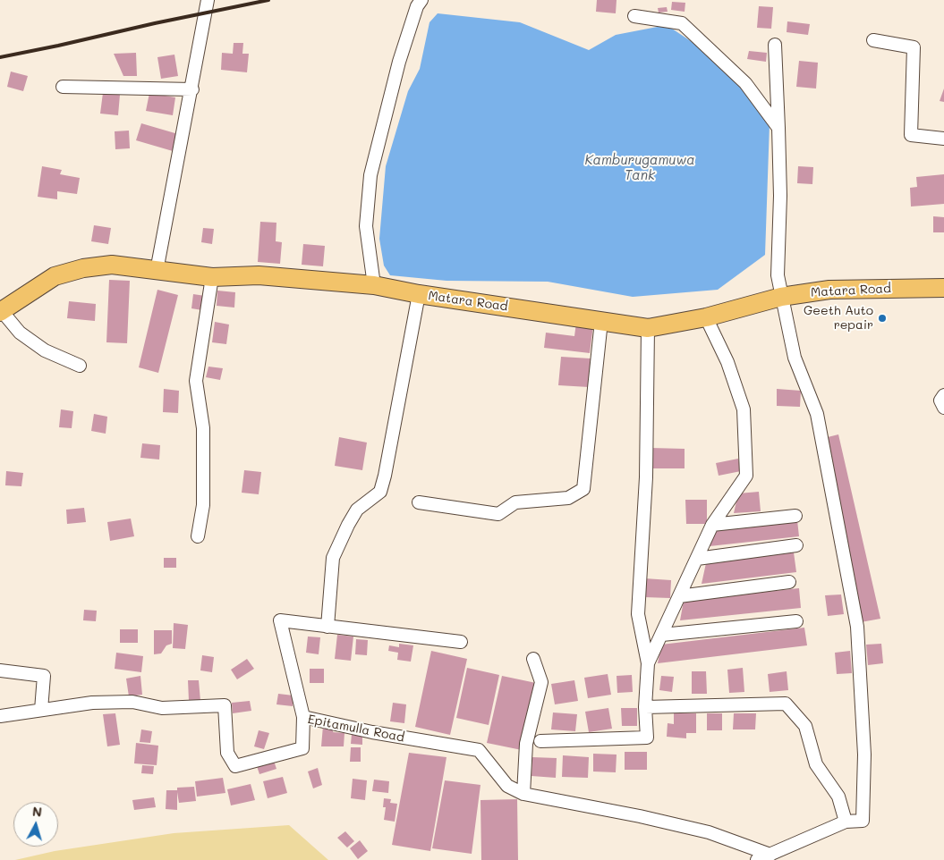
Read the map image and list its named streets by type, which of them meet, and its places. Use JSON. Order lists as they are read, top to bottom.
{
  "streets": {
    "highway": ["Matara Road"],
    "street": ["Epitamulla Road"]
  },
  "water": ["Kamburugamuwa Tank"],
  "places": ["Geeth Auto repair"],
  "north": "top"
}
